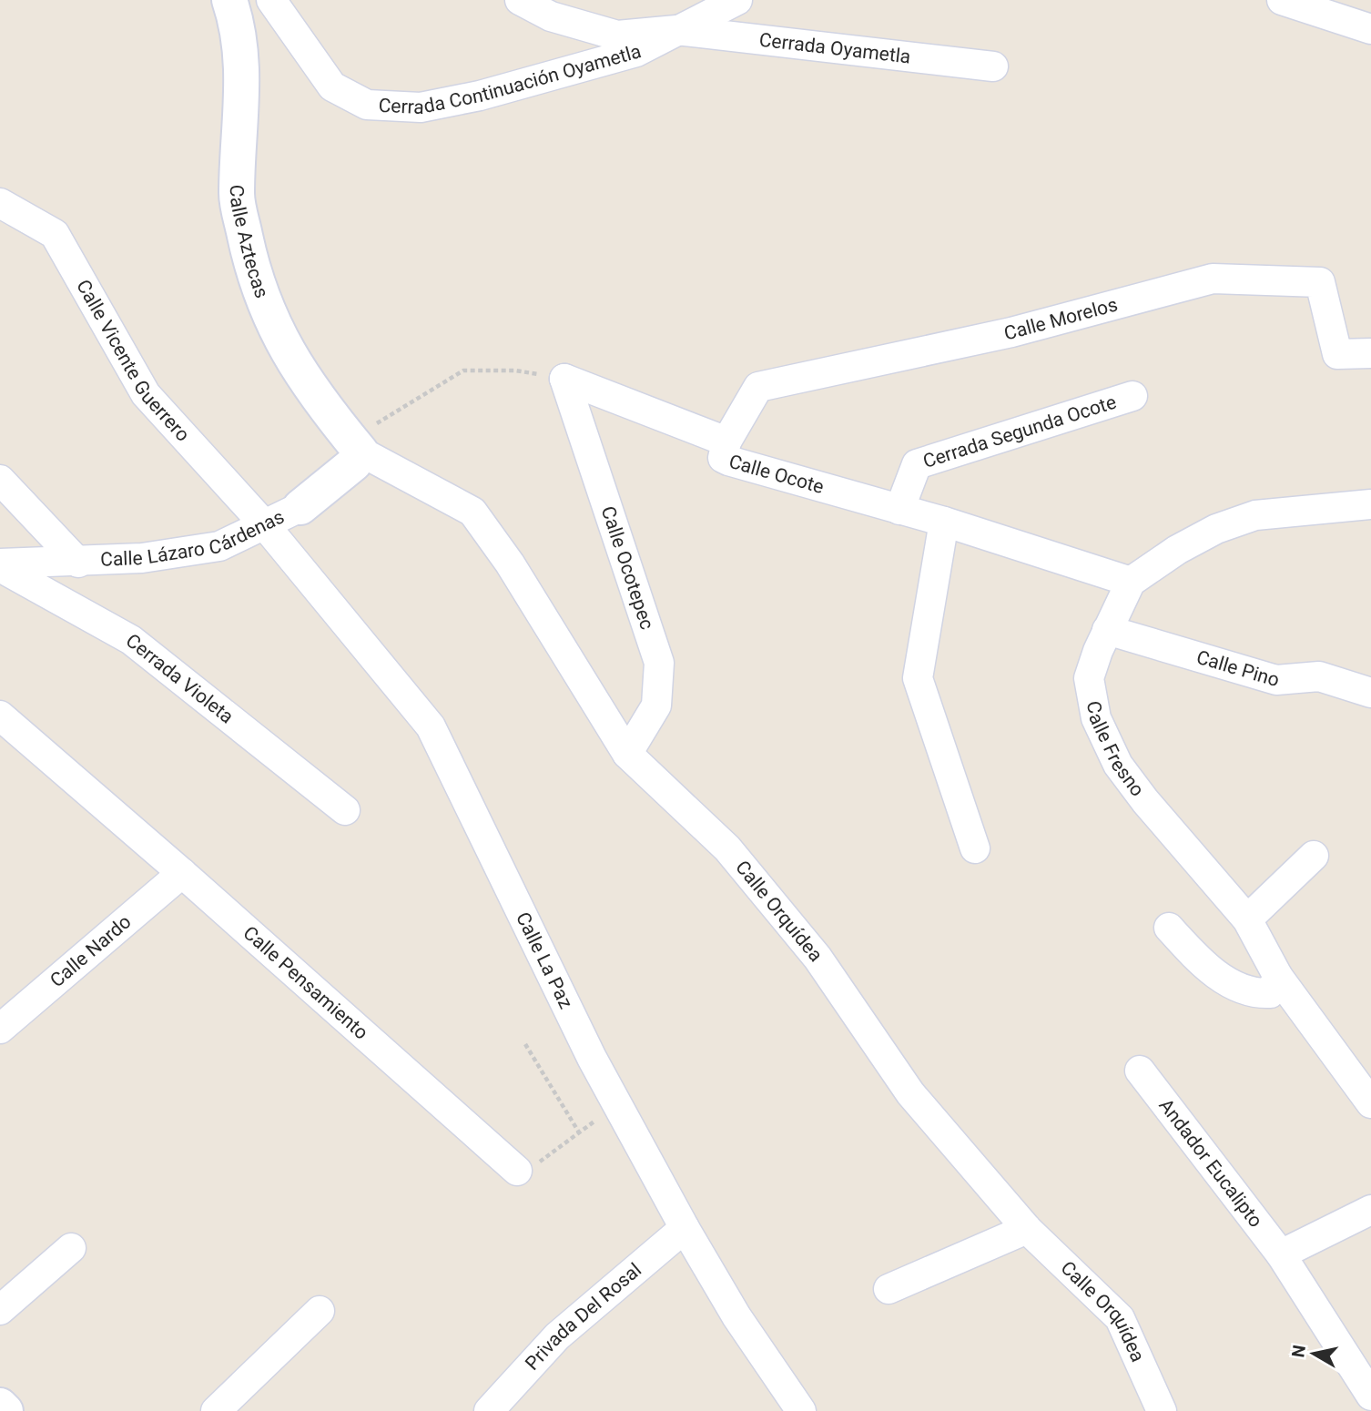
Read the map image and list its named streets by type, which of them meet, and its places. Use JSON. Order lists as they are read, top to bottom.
{
  "streets": {
    "street": [
      "Cerrada Oyametla",
      "Cerrada Continuación Oyametla",
      "Calle Aztecas",
      "Calle Morelos",
      "Calle Vicente Guerrero",
      "Cerrada Segunda Ocote",
      "Calle Ocote",
      "Calle Lázaro Cárdenas",
      "Calle Ocotepec",
      "Calle Pino",
      "Cerrada Violeta",
      "Calle Fresno",
      "Calle Orquídea",
      "Calle Nardo",
      "Calle La Paz",
      "Calle Pensamiento",
      "Andador Eucalipto",
      "Privada Del Rosal"
    ]
  },
  "crossings": [
    ["Cerrada Oyametla", "Cerrada Continuación Oyametla"],
    ["Calle Aztecas", "Calle Lázaro Cárdenas"],
    ["Calle Aztecas", "Calle Orquídea"],
    ["Calle Morelos", "Calle Ocote"],
    ["Calle Vicente Guerrero", "Calle Lázaro Cárdenas"],
    ["Calle Vicente Guerrero", "Calle La Paz"],
    ["Cerrada Segunda Ocote", "Calle Ocote"],
    ["Calle Ocote", "Calle Ocotepec"],
    ["Calle Ocote", "Calle Fresno"],
    ["Calle Lázaro Cárdenas", "Cerrada Violeta"],
    ["Calle Lázaro Cárdenas", "Calle Orquídea"],
    ["Calle Lázaro Cárdenas", "Calle La Paz"],
    ["Calle Ocotepec", "Calle Orquídea"],
    ["Calle Pino", "Calle Fresno"],
    ["Calle Nardo", "Calle Pensamiento"],
    ["Calle La Paz", "Privada Del Rosal"]
  ],
  "north": "left"
}
